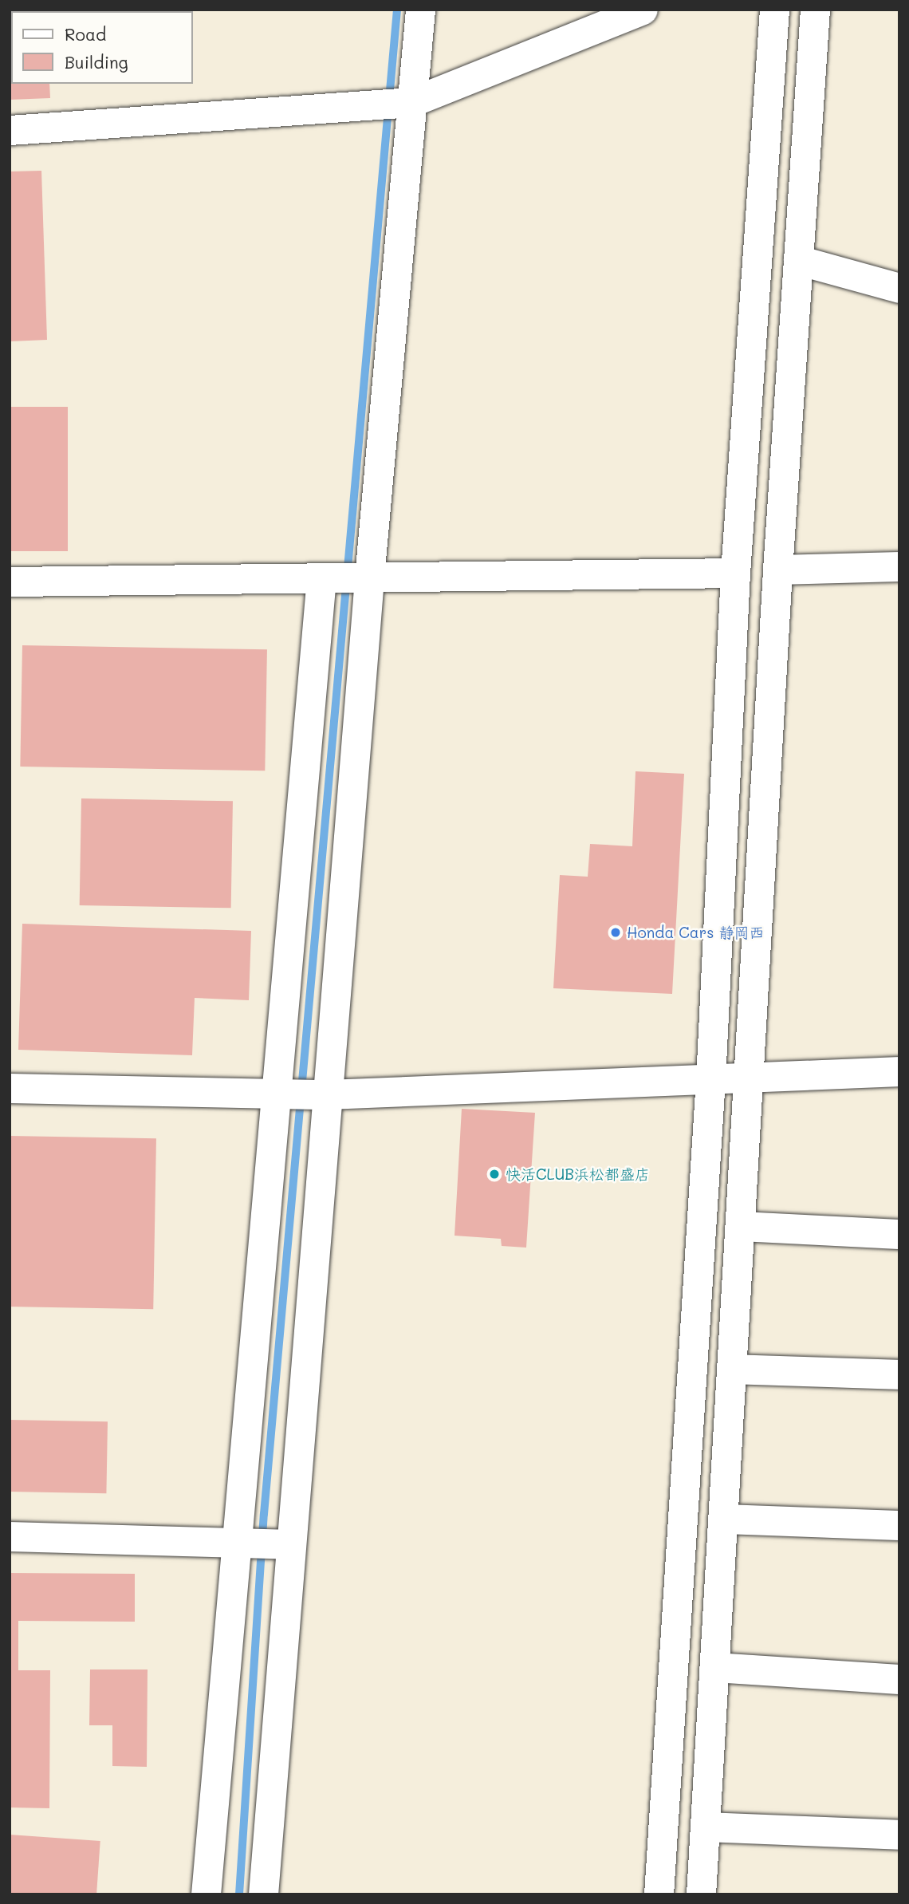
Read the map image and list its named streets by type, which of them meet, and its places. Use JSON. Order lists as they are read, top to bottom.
{
  "places": ["Honda Cars 静岡西", "快活CLUB浜松都盛店"],
  "legend": ["Road", "Building"]
}
